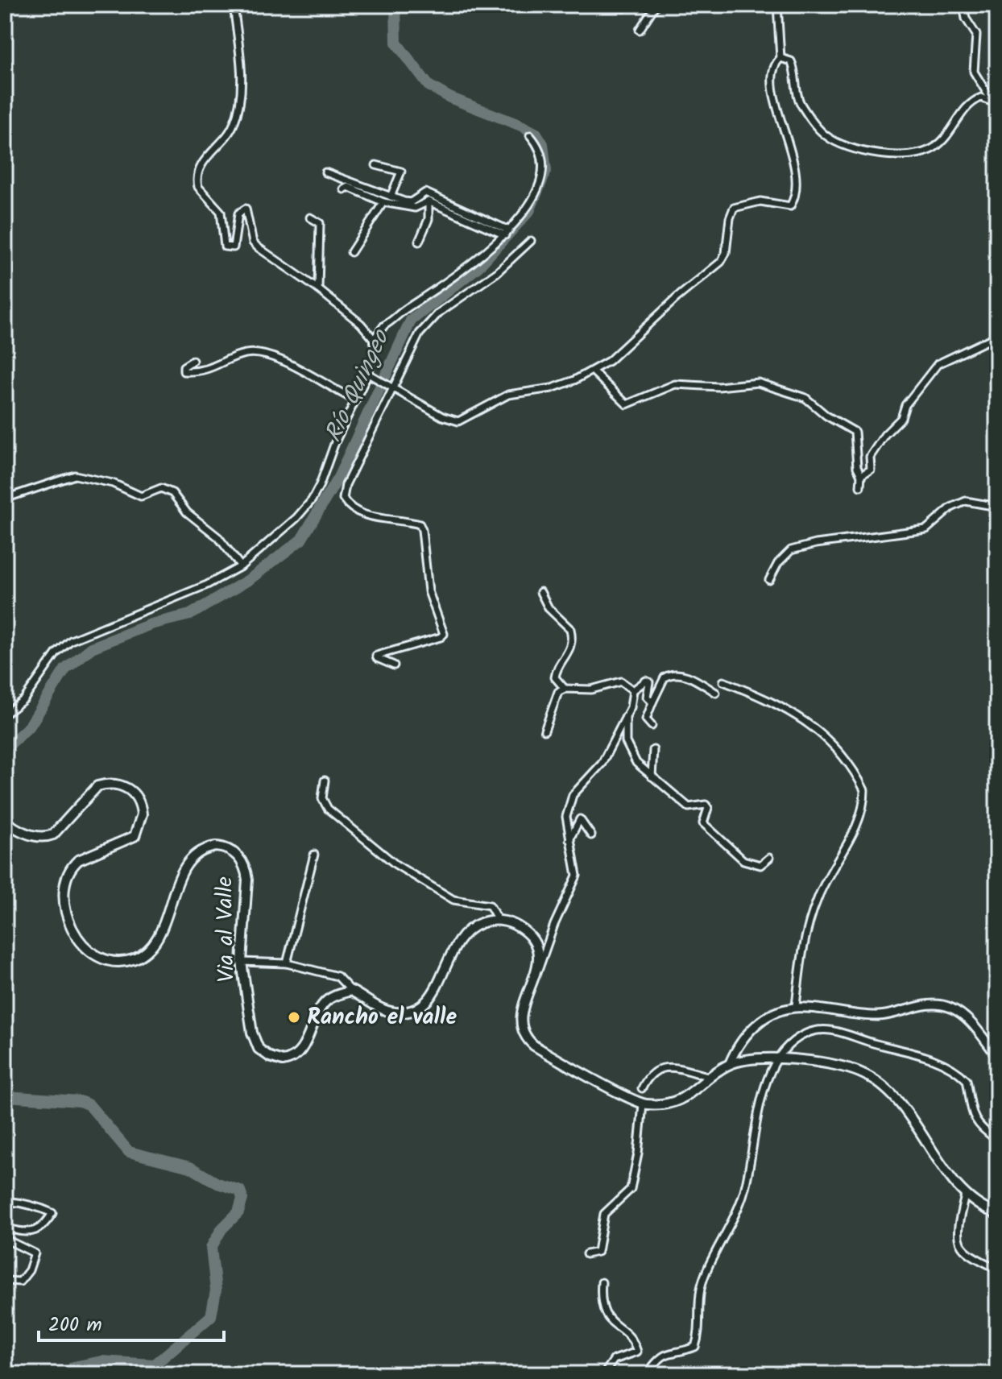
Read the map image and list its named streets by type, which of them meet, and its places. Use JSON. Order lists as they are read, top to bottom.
{
  "streets": {
    "main road": ["Via al Valle"]
  },
  "water": ["Río Quingeo"],
  "places": ["Rancho el valle"],
  "scale_bar": "200 m"
}
